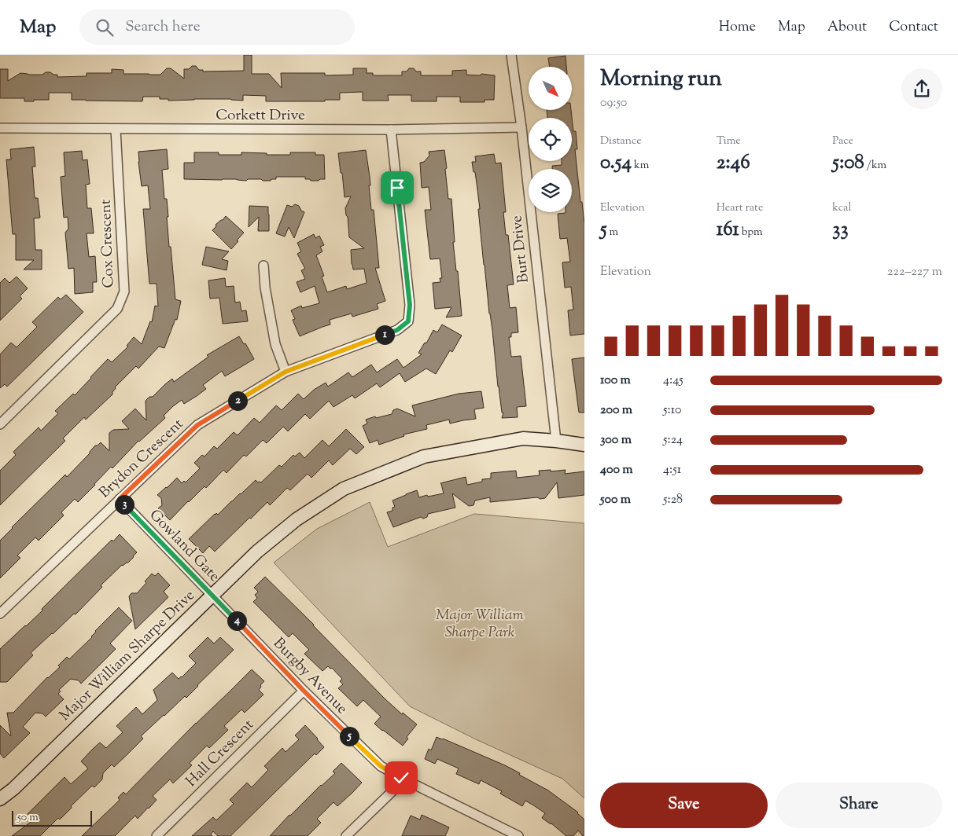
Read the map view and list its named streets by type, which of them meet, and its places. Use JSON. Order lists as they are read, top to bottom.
{
  "streets": {
    "street": [
      "Corkett Drive",
      "Cox Crescent",
      "Burt Drive",
      "Brydon Crescent",
      "Gowland Gate",
      "Major William Sharpe Drive",
      "Burgby Avenue",
      "Hall Crescent"
    ]
  },
  "crossings": [
    ["Corkett Drive", "Cox Crescent"],
    ["Corkett Drive", "Burt Drive"],
    ["Corkett Drive", "Brydon Crescent"],
    ["Burt Drive", "Major William Sharpe Drive"],
    ["Brydon Crescent", "Gowland Gate"],
    ["Gowland Gate", "Major William Sharpe Drive"],
    ["Gowland Gate", "Burgby Avenue"],
    ["Major William Sharpe Drive", "Burgby Avenue"],
    ["Burgby Avenue", "Hall Crescent"]
  ],
  "parks": ["Major William Sharpe Park"],
  "scale_bar": "50 m",
  "north": "bottom right",
  "page": {
    "header": "Map",
    "search": "Search here",
    "nav": [
      "Home",
      "Map",
      "About",
      "Contact"
    ],
    "heading": ["Morning run", "09:50"],
    "stats": [
      ["Distance", "0.54 km"],
      ["Time", "2:46"],
      ["Pace", "5:08 /km"],
      ["Elevation", "5 m"],
      ["Heart rate", "161 bpm"],
      ["kcal", "33"]
    ],
    "chart": ["Elevation", "222–227 m"],
    "pins": [
      "1",
      "2",
      "3",
      "4",
      "5"
    ],
    "list": [
      {
        "name": "100 m",
        "note": "4:45"
      },
      {
        "name": "200 m",
        "note": "5:10"
      },
      {
        "name": "300 m",
        "note": "5:24"
      },
      {
        "name": "400 m",
        "note": "4:51"
      },
      {
        "name": "500 m",
        "note": "5:28"
      }
    ],
    "buttons": ["Save", "Share"],
    "scale": "50 m"
  }
}
